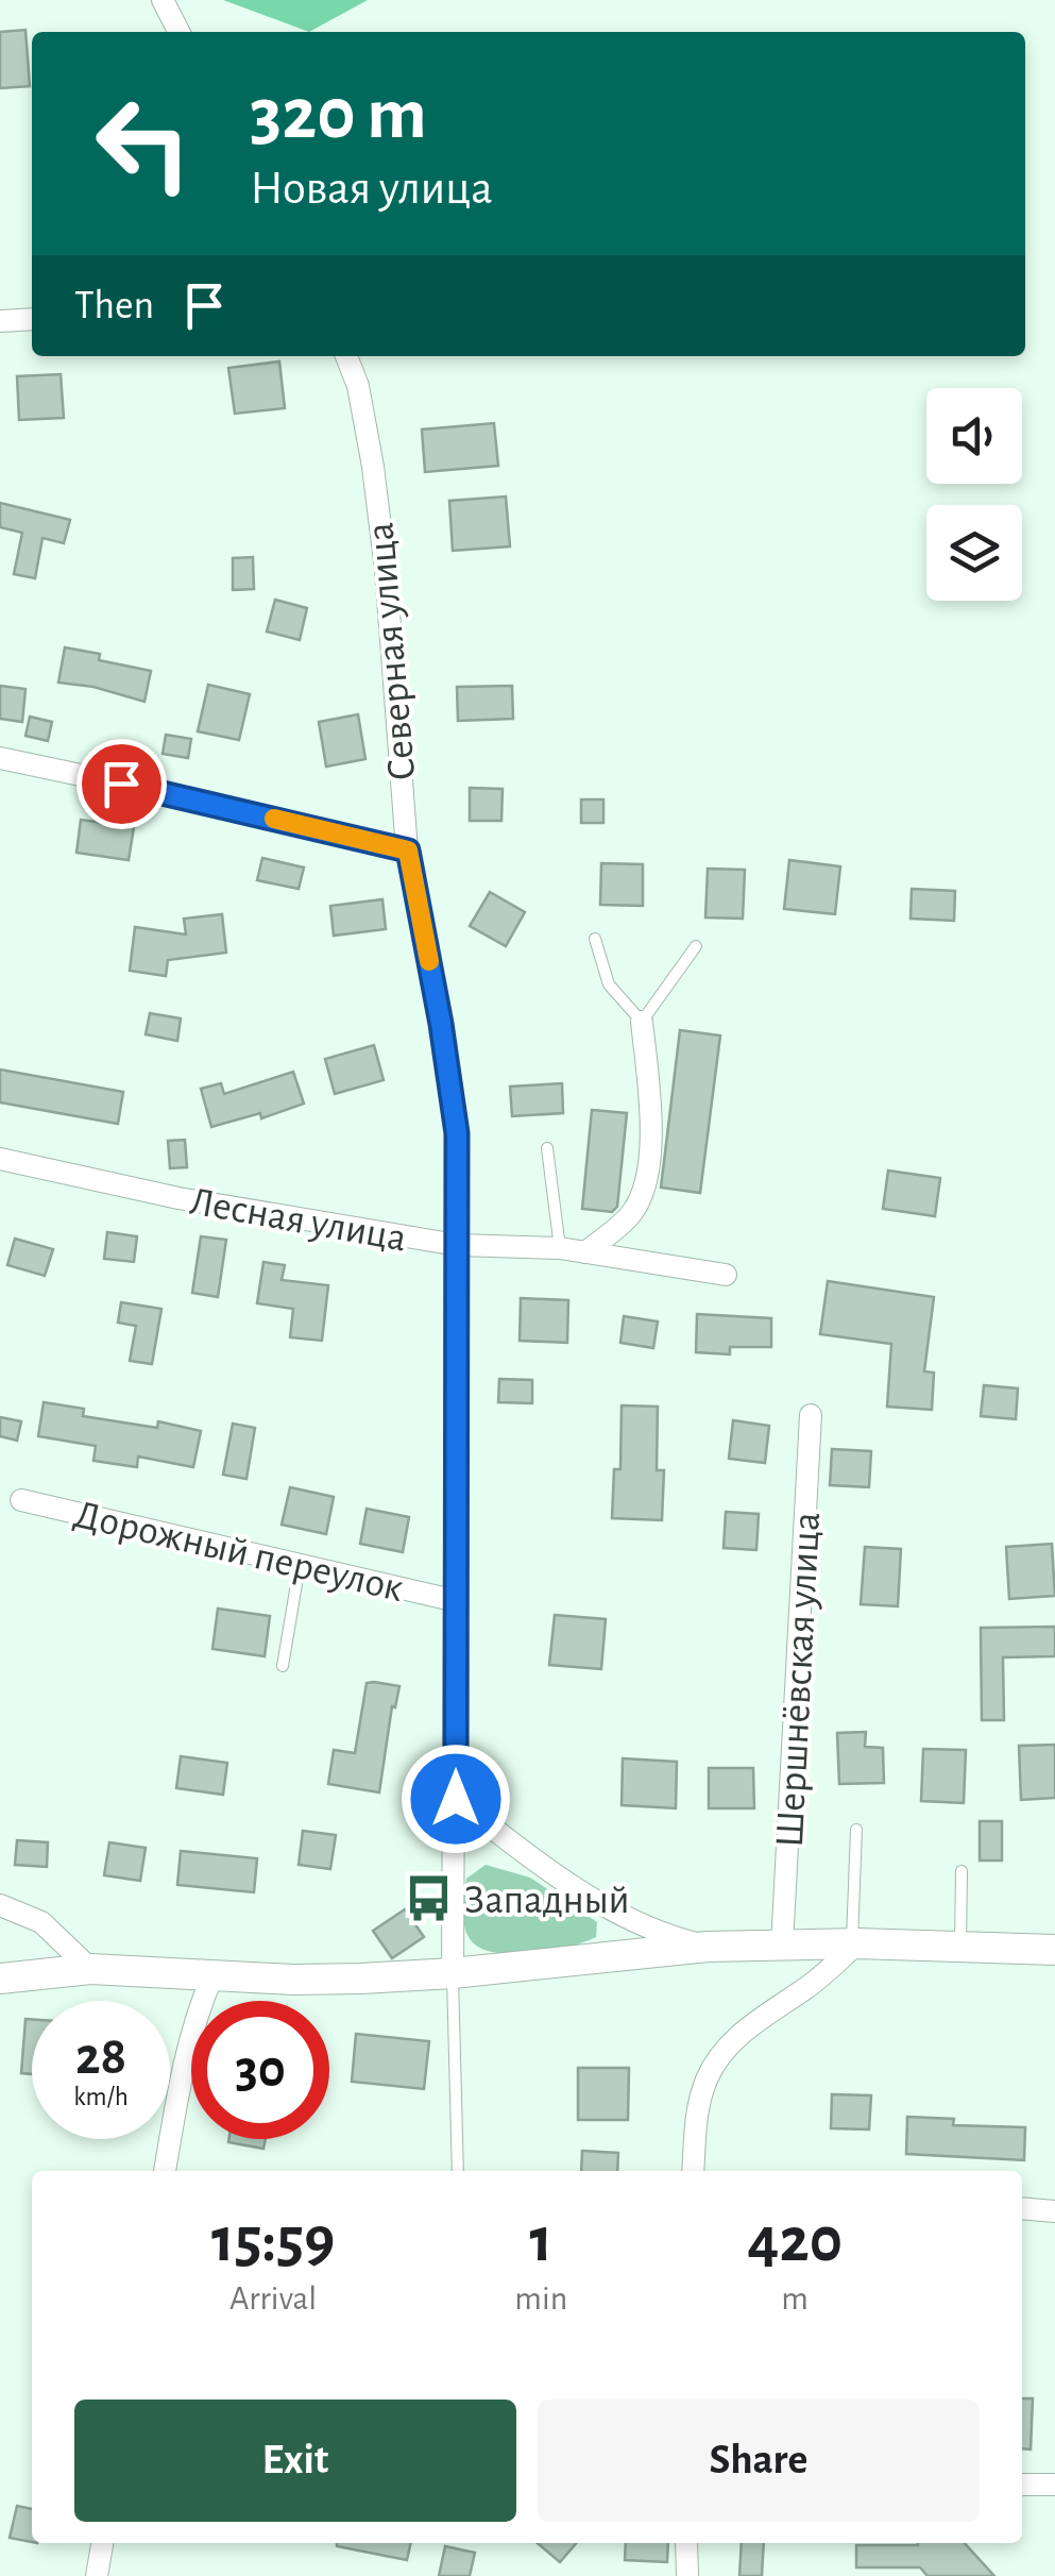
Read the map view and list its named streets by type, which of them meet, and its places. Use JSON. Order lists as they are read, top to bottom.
{
  "streets": {
    "street": [
      "Северная улица",
      "Лесная улица",
      "Дорожный переулок",
      "Шершнёвская улица"
    ]
  },
  "crossings": [
    ["Северная улица", "Лесная улица"],
    ["Северная улица", "Дорожный переулок"]
  ],
  "places": {
    "bus stop": ["Западный"]
  },
  "page": {
    "turn": ["320 m", "Новая улица"],
    "then": "Then",
    "speed": "28 km/h",
    "limit": "30",
    "eta": [
      "15:59",
      "Arrival",
      "1",
      "min",
      "420",
      "m"
    ],
    "buttons": ["Exit", "Share"]
  }
}
